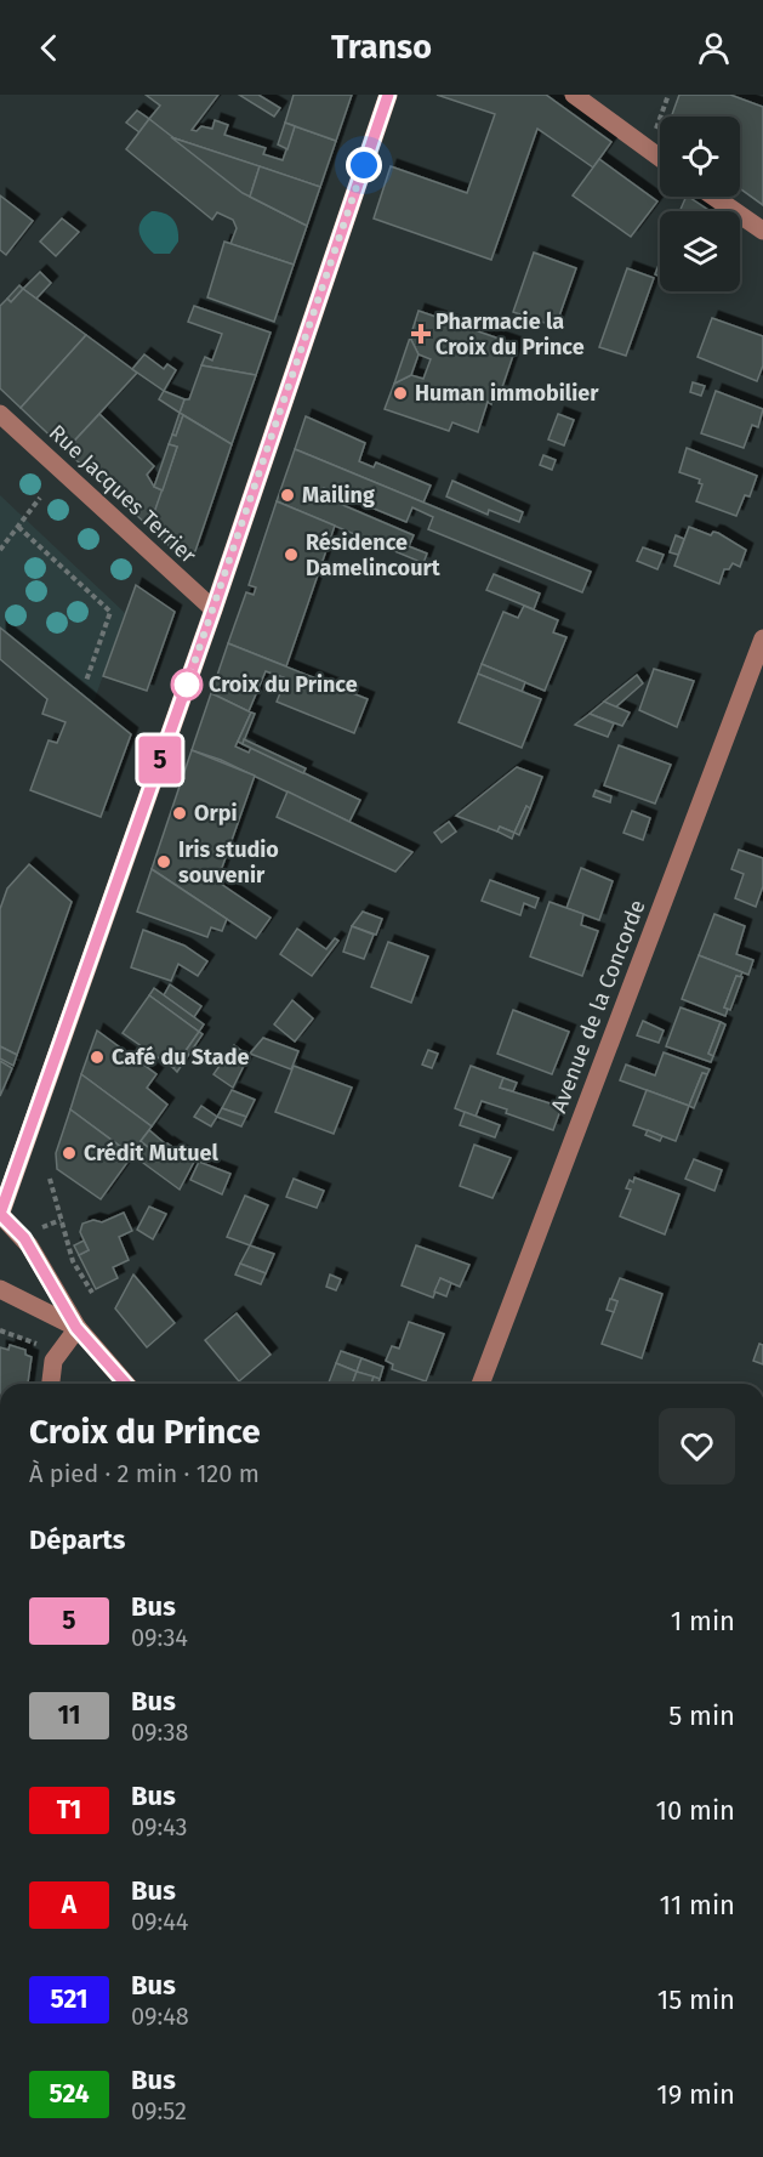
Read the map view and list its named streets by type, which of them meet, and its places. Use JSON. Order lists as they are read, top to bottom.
{
  "streets": {
    "street": ["Rue Jacques Terrier", "Avenue de la Concorde"]
  },
  "places": {
    "health": ["Pharmacie la Croix du Prince"],
    "other": [
      "Human immobilier",
      "Mailing",
      "Résidence Damelincourt",
      "Croix du Prince",
      "Orpi",
      "Iris studio souvenir",
      "Café du Stade",
      "Crédit Mutuel"
    ]
  },
  "lines": ["bus line 5"],
  "page": {
    "header": "Transo",
    "on_map": "5",
    "heading": [
      ["Croix du Prince", "À pied · 2 min · 120 m"],
      "Départs"
    ],
    "list": [
      {
        "mark": "5",
        "name": "Bus",
        "note": "09:34",
        "value": "1 min"
      },
      {
        "mark": "11",
        "name": "Bus",
        "note": "09:38",
        "value": "5 min"
      },
      {
        "mark": "T1",
        "name": "Bus",
        "note": "09:43",
        "value": "10 min"
      },
      {
        "mark": "A",
        "name": "Bus",
        "note": "09:44",
        "value": "11 min"
      },
      {
        "mark": "521",
        "name": "Bus",
        "note": "09:48",
        "value": "15 min"
      },
      {
        "mark": "524",
        "name": "Bus",
        "note": "09:52",
        "value": "19 min"
      }
    ]
  }
}
